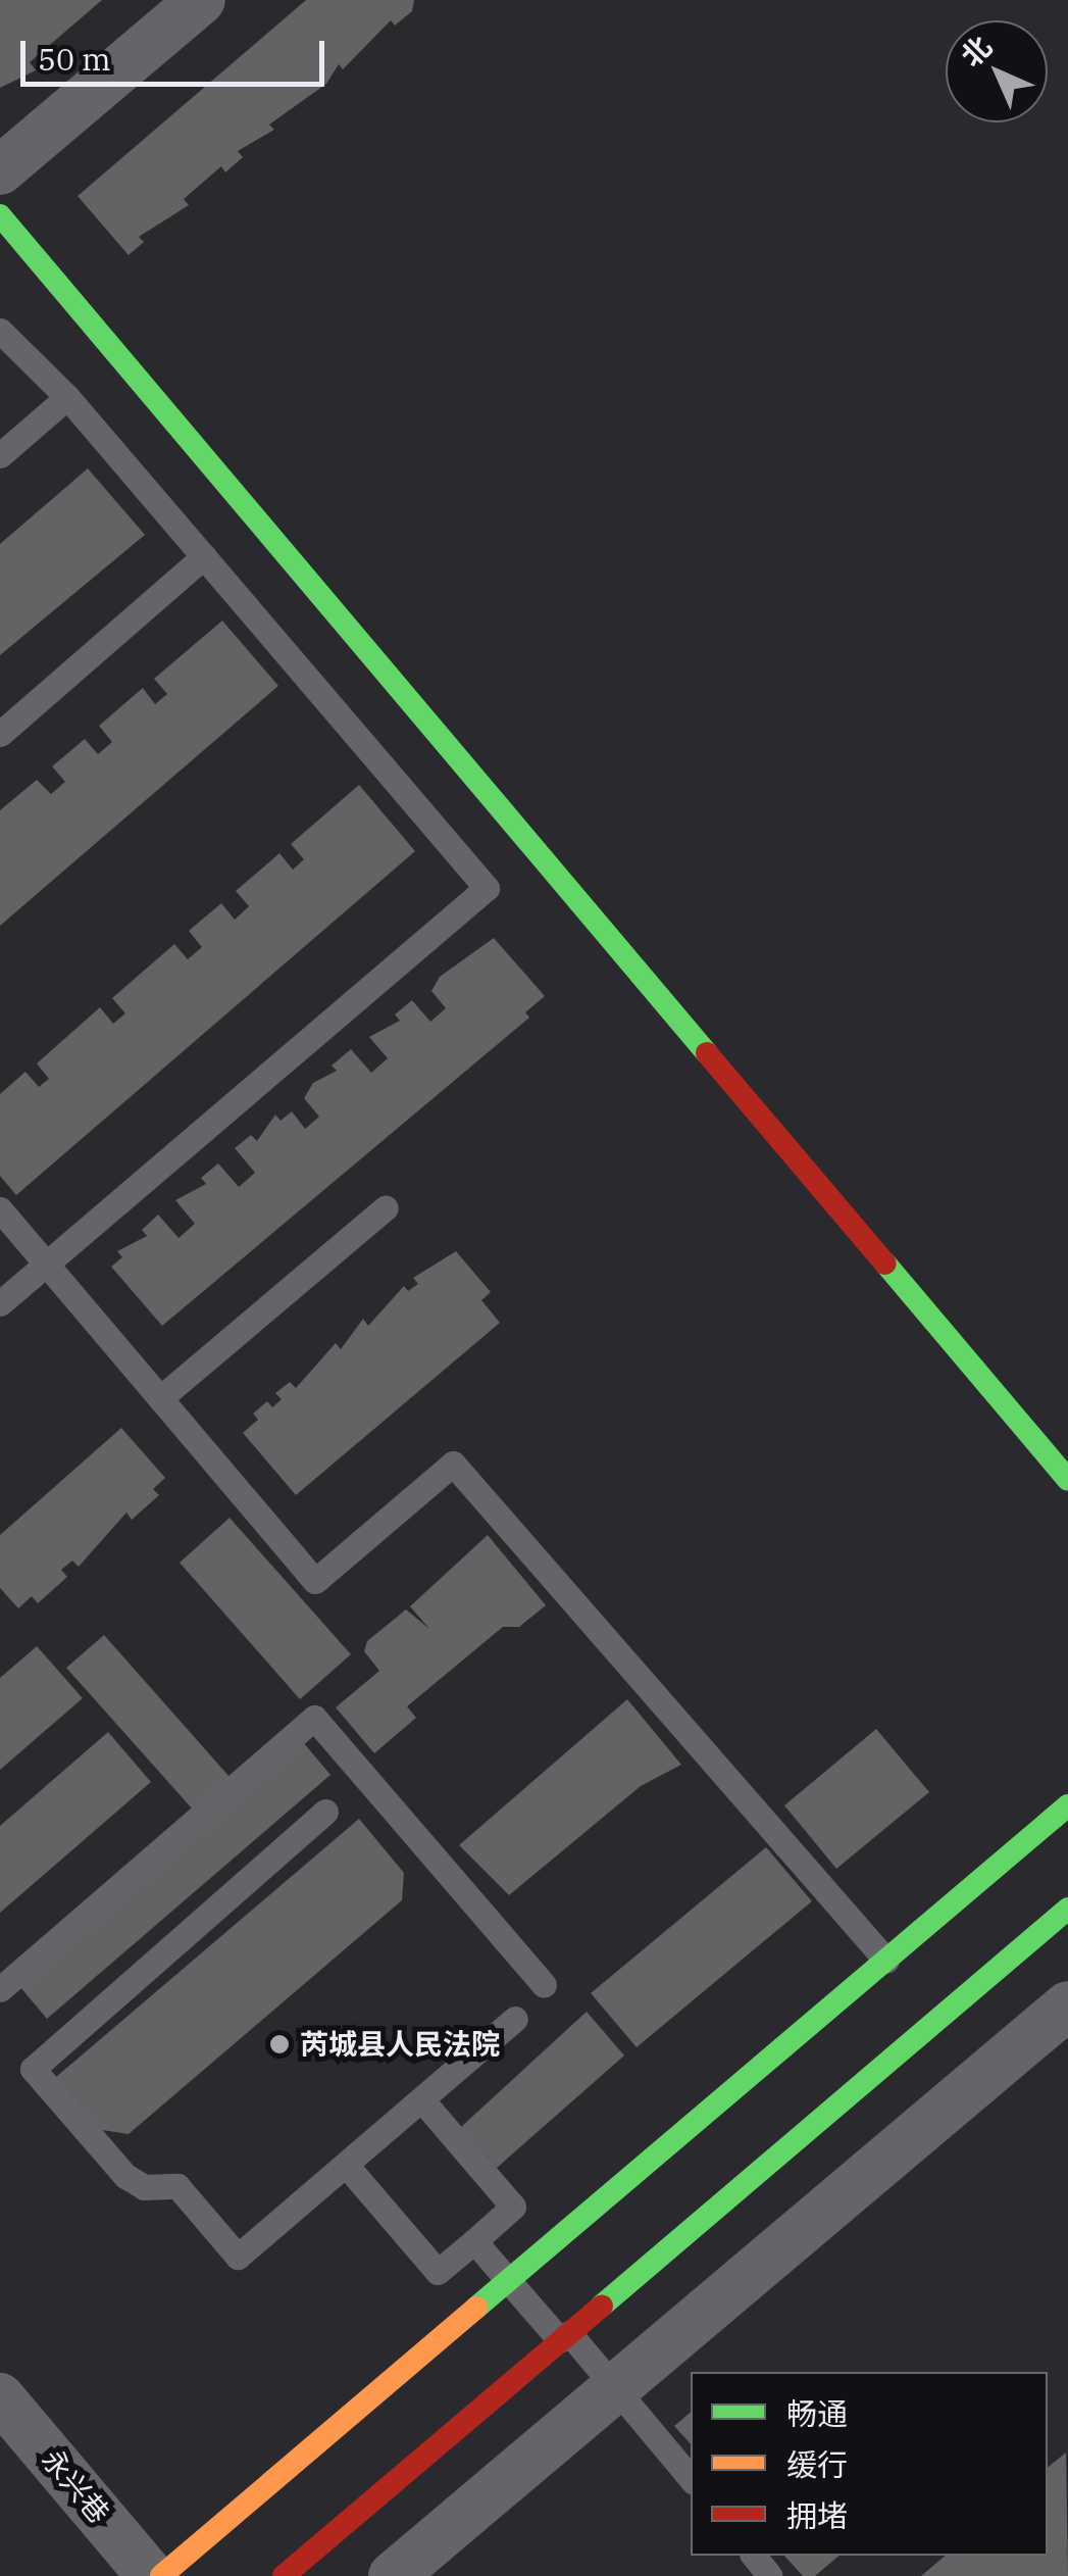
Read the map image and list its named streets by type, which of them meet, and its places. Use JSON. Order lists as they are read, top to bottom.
{
  "streets": {
    "street": ["永兴巷"]
  },
  "places": ["芮城县人民法院"],
  "legend": ["畅通", "缓行", "拥堵"],
  "scale_bar": "50 m",
  "north": "top left"
}
